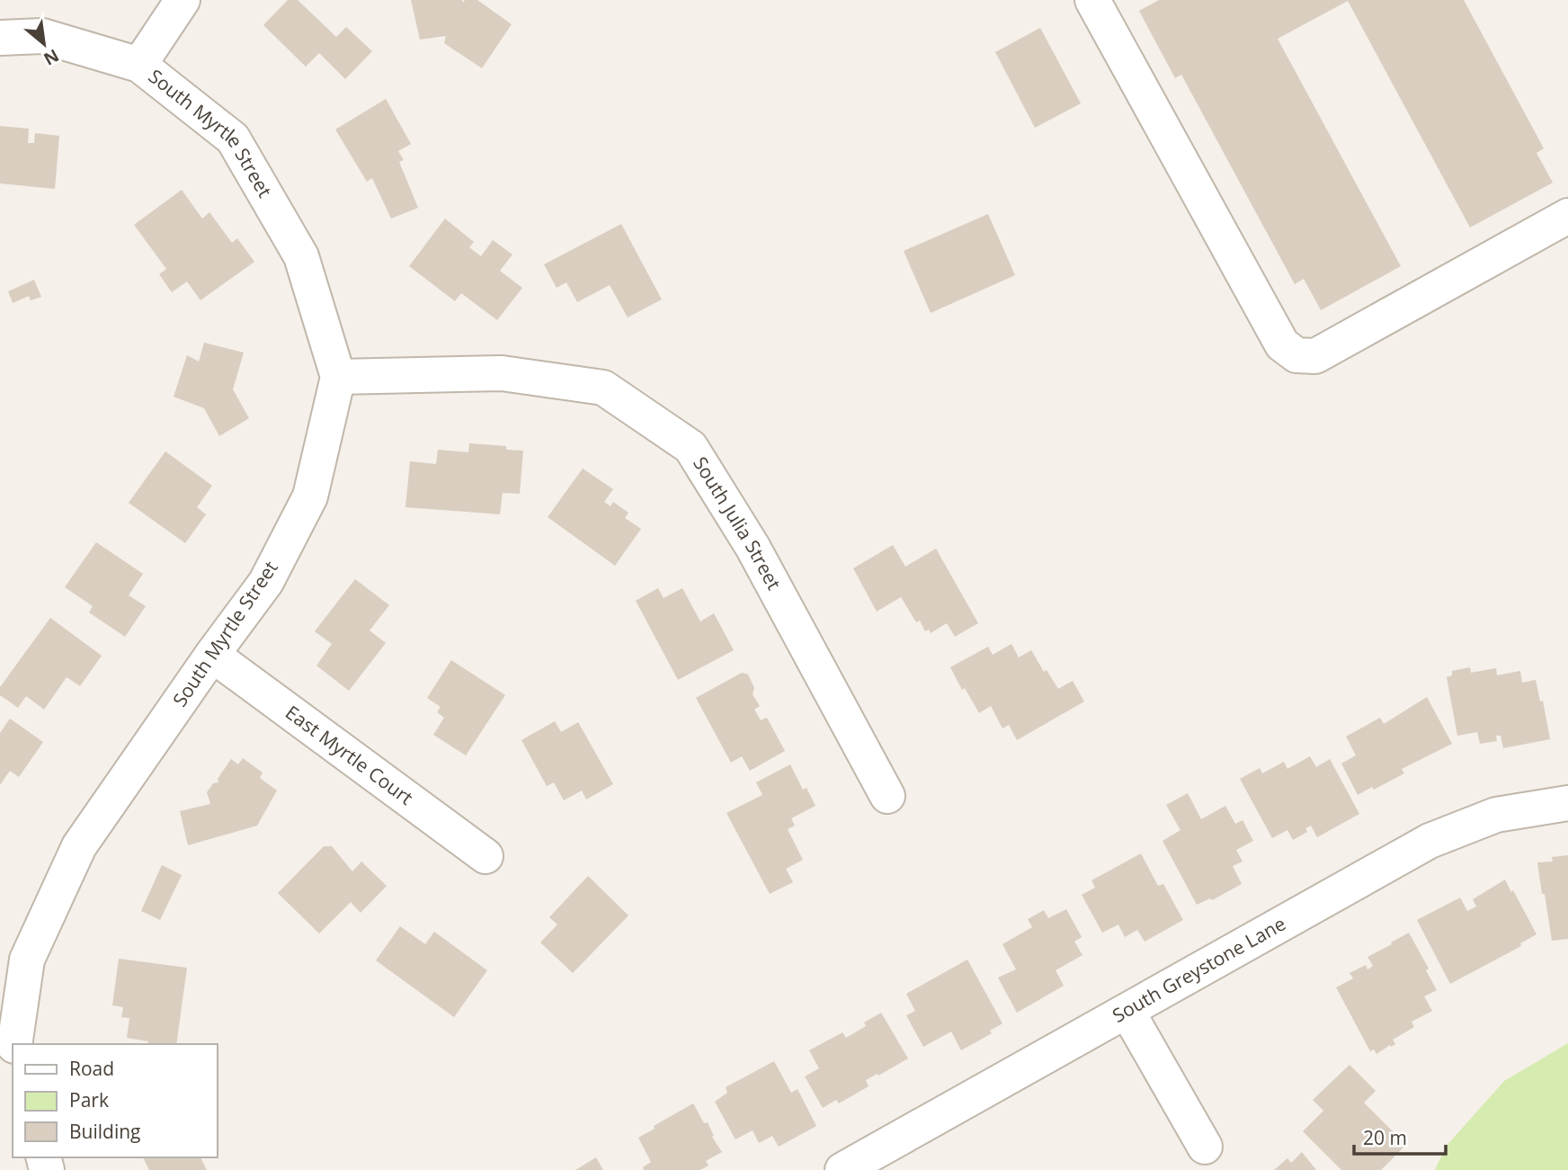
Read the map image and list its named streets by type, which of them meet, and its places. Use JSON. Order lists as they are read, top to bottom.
{
  "streets": {
    "street": [
      "South Myrtle Street",
      "South Julia Street",
      "East Myrtle Court",
      "South Greystone Lane"
    ]
  },
  "crossings": [
    ["South Myrtle Street", "South Julia Street"],
    ["South Myrtle Street", "East Myrtle Court"]
  ],
  "legend": ["Road", "Park", "Building"],
  "scale_bar": "20 m",
  "north": "bottom right"
}
